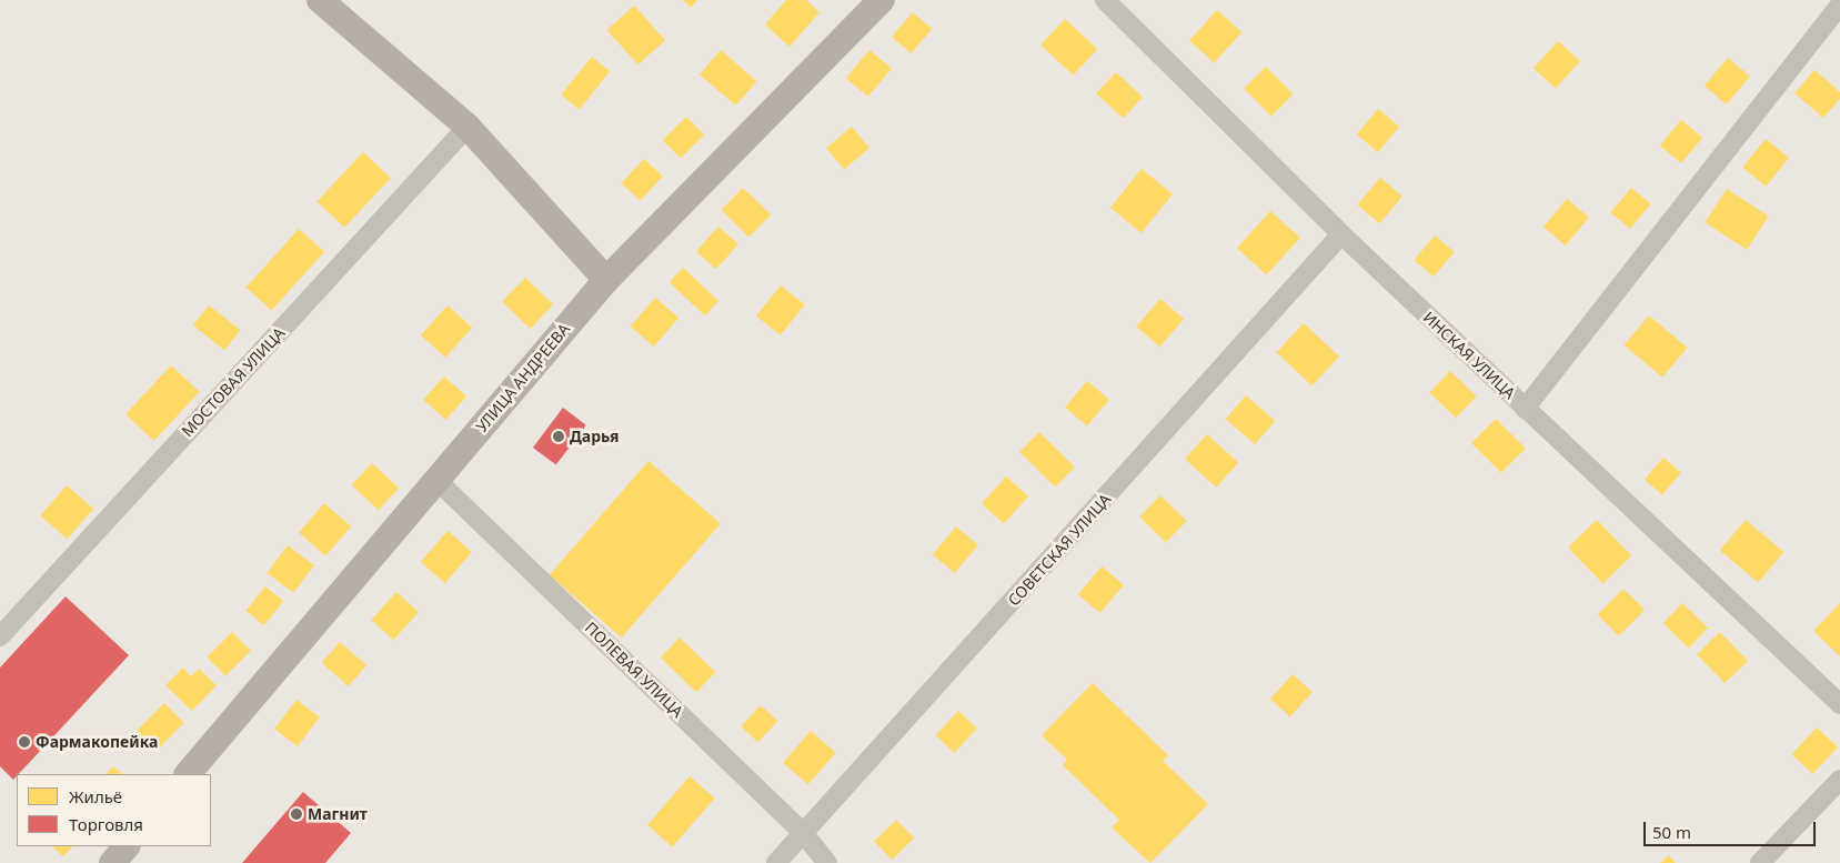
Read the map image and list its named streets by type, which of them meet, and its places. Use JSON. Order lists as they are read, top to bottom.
{
  "streets": {
    "main road": ["УЛИЦА АНДРЕЕВА"],
    "street": [
      "ИНСКАЯ УЛИЦА",
      "МОСТОВАЯ УЛИЦА",
      "СОВЕТСКАЯ УЛИЦА",
      "ПОЛЕВАЯ УЛИЦА"
    ]
  },
  "crossings": [
    ["ИНСКАЯ УЛИЦА", "СОВЕТСКАЯ УЛИЦА"],
    ["УЛИЦА АНДРЕЕВА", "ПОЛЕВАЯ УЛИЦА"],
    ["СОВЕТСКАЯ УЛИЦА", "ПОЛЕВАЯ УЛИЦА"]
  ],
  "places": ["Дарья", "Фармакопейка", "Магнит"],
  "legend": ["Жильё", "Торговля"],
  "scale_bar": "50 m"
}
